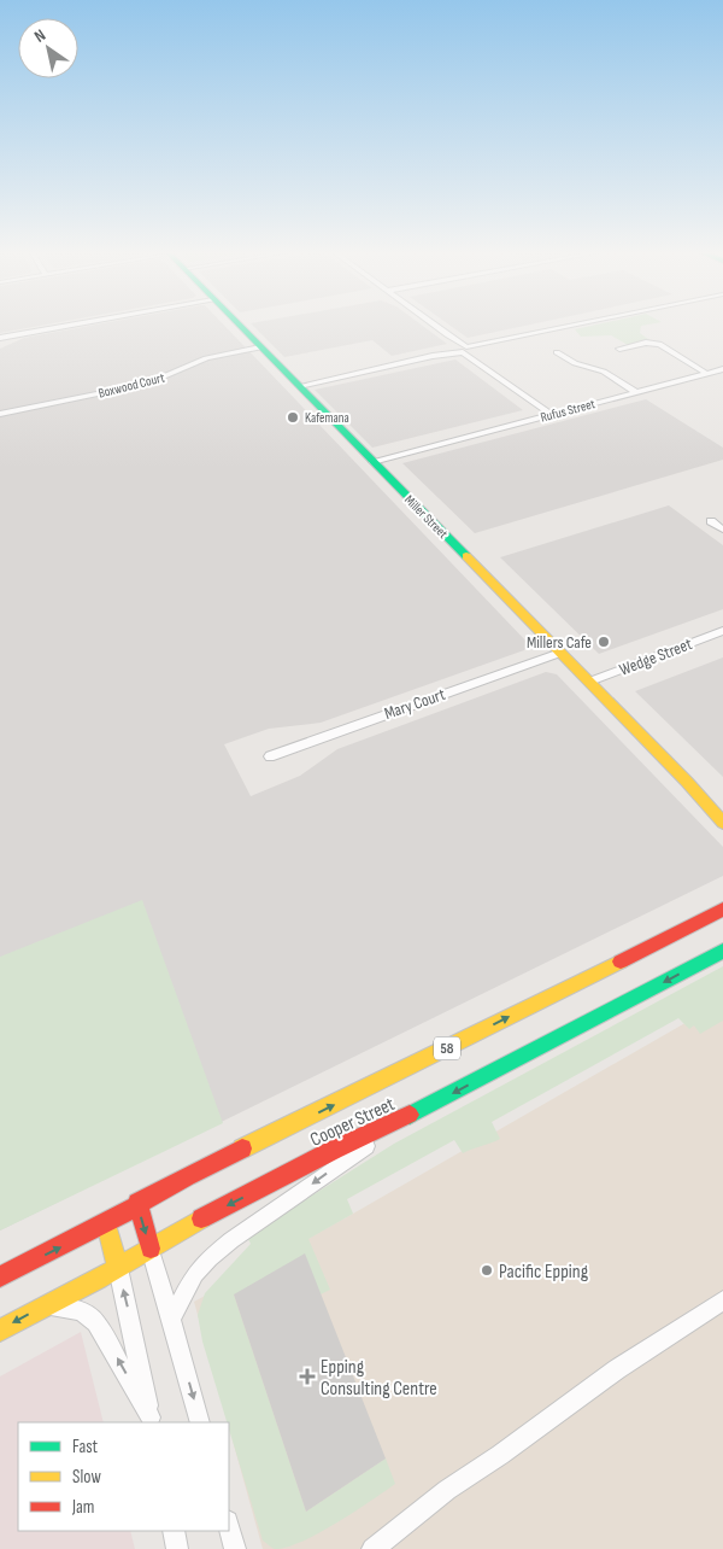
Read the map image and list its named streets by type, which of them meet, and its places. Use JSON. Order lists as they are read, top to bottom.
{
  "streets": {
    "street": [
      "Boxwood Court",
      "Rufus Street",
      "Miller Street",
      "Wedge Street",
      "Mary Court",
      "58",
      "Cooper Street"
    ]
  },
  "crossings": [
    ["Boxwood Court", "Miller Street"],
    ["Rufus Street", "Miller Street"],
    ["Miller Street", "Wedge Street"],
    ["Miller Street", "Mary Court"]
  ],
  "places": {
    "other": ["Kafemana", "Millers Cafe", "Pacific Epping"],
    "health": ["Epping Consulting Centre"]
  },
  "legend": ["Fast", "Slow", "Jam"],
  "north": "top left"
}
